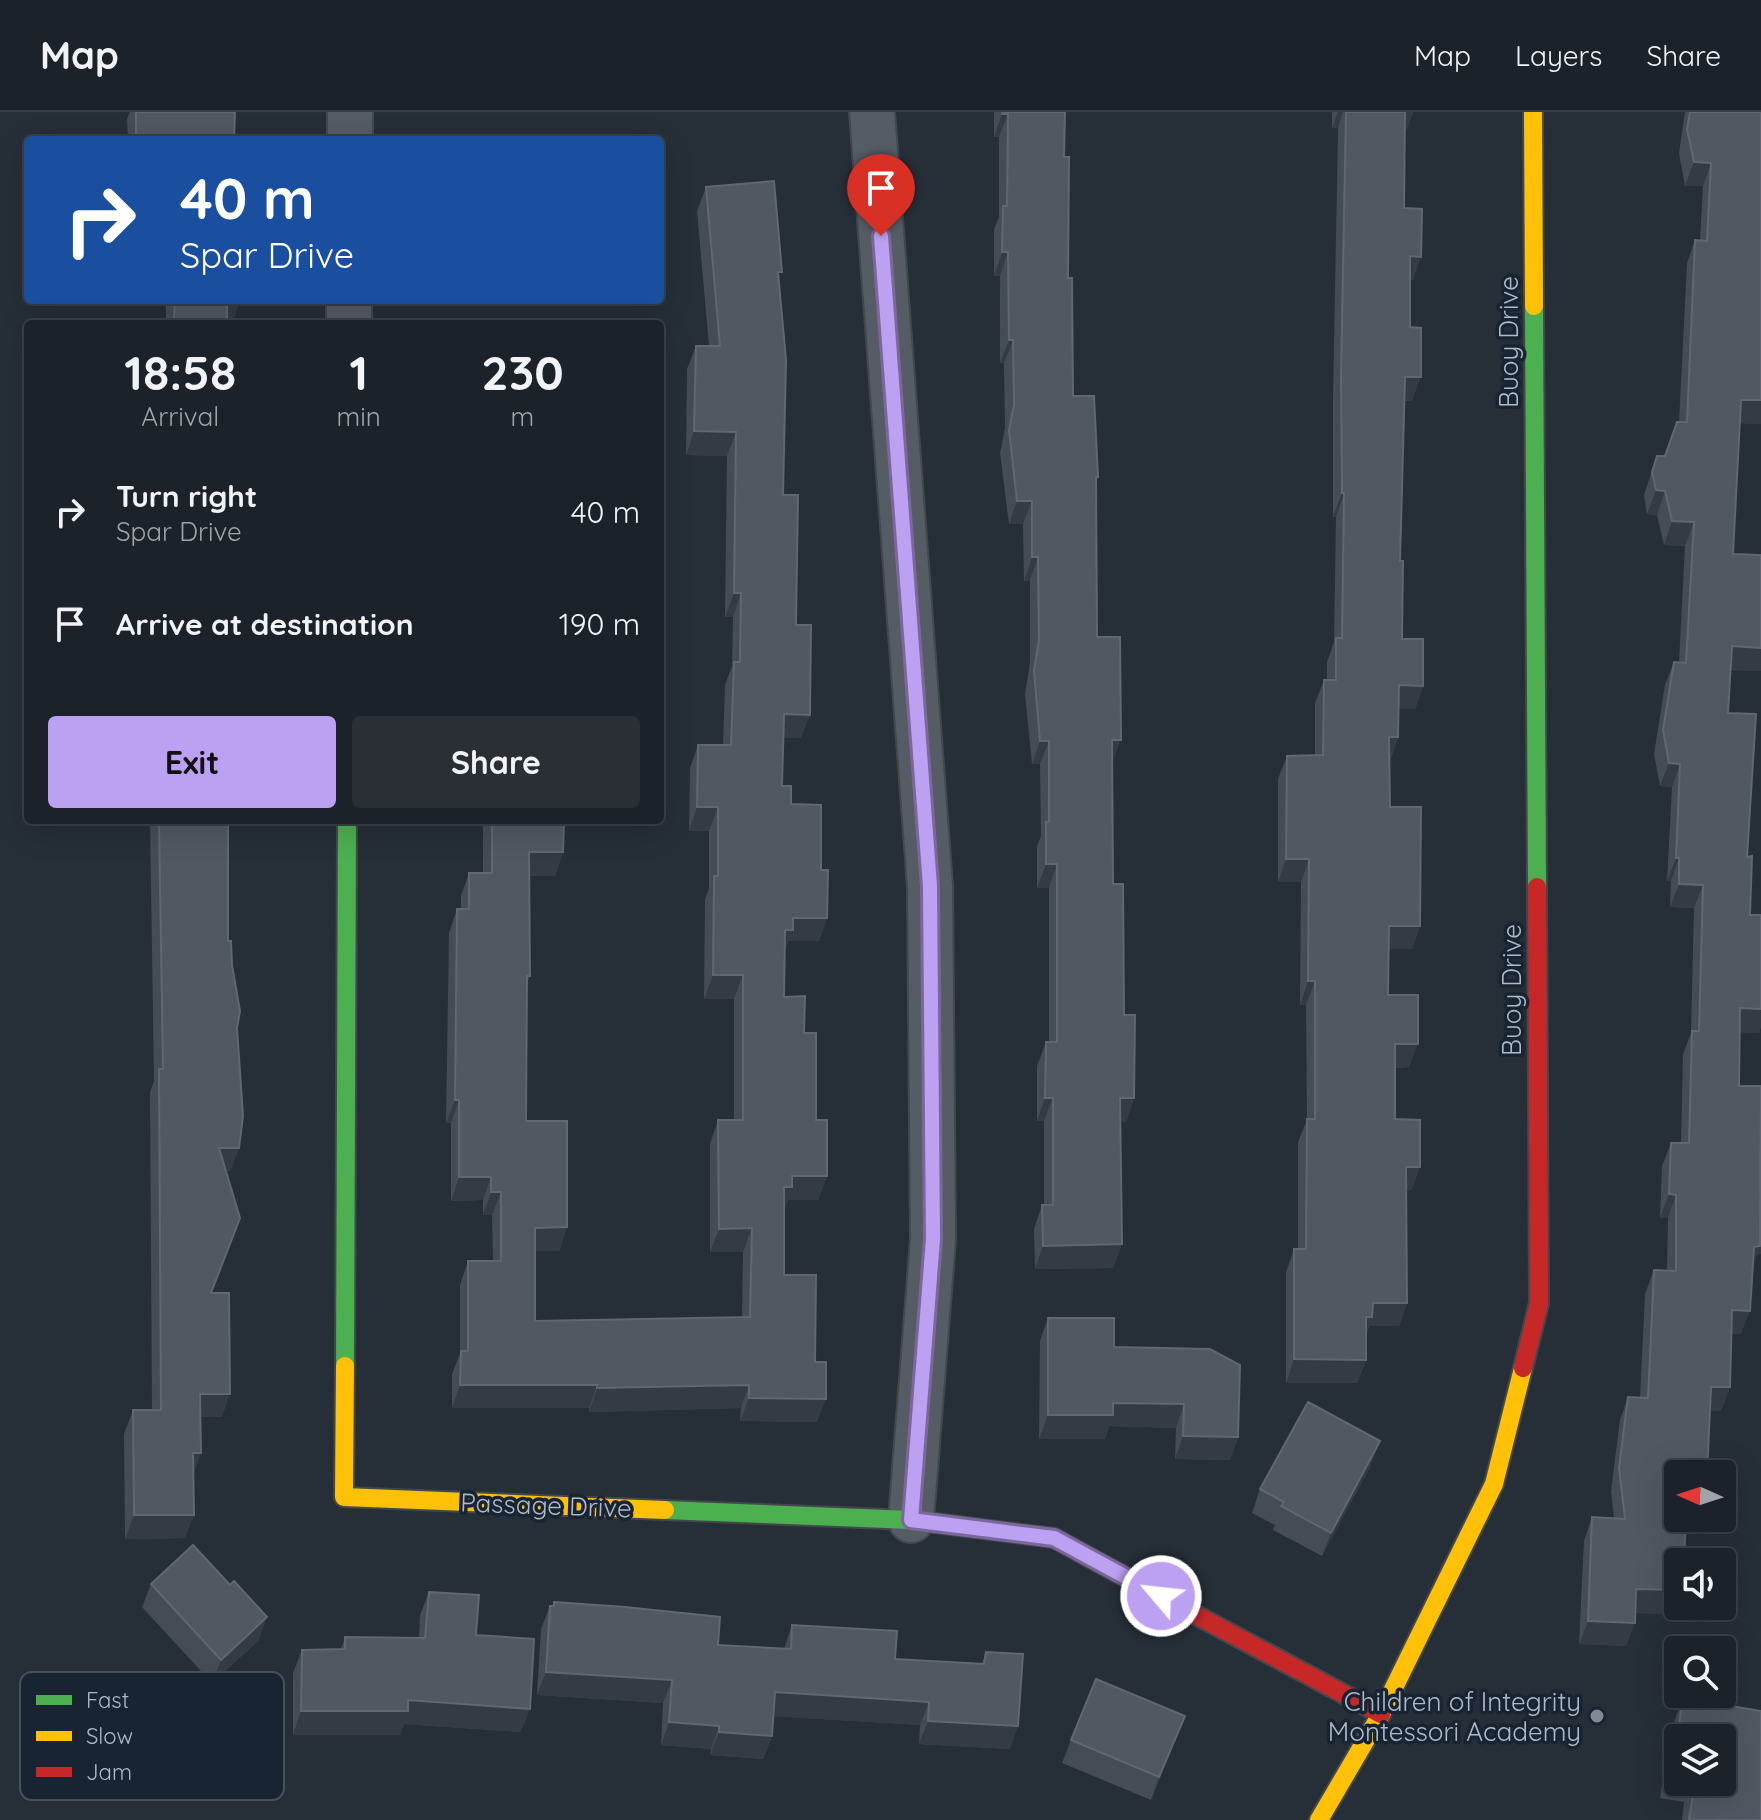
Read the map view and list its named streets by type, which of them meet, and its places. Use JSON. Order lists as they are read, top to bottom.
{
  "streets": {
    "street": ["Buoy Drive", "Passage Drive"]
  },
  "crossings": [
    ["Buoy Drive", "Passage Drive"]
  ],
  "places": ["Children of Integrity Montessori Academy"],
  "legend": ["Fast", "Slow", "Jam"],
  "north": "left",
  "page": {
    "header": "Map",
    "nav": ["Map", "Layers", "Share"],
    "turn": ["40 m", "Spar Drive"],
    "eta": [
      "18:58",
      "Arrival",
      "1",
      "min",
      "230",
      "m"
    ],
    "list": [
      {
        "name": "Turn right",
        "note": "Spar Drive",
        "value": "40 m"
      },
      {
        "name": "Arrive at destination",
        "value": "190 m"
      }
    ],
    "buttons": ["Exit", "Share"]
  }
}
